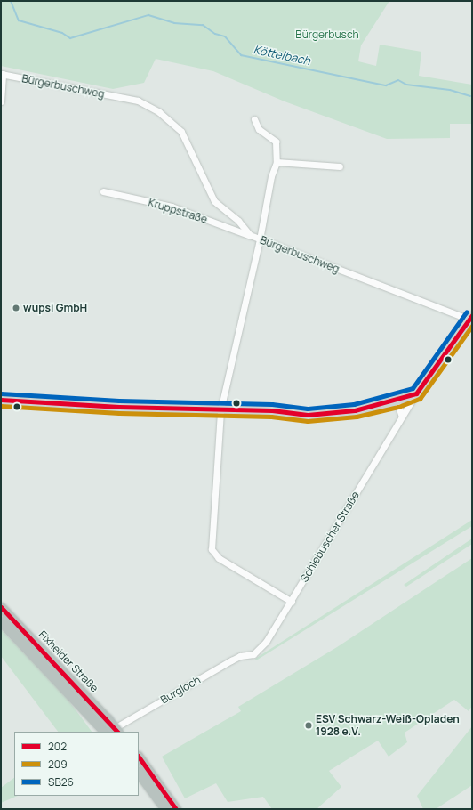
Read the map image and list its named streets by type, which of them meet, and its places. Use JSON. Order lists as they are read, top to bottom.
{
  "streets": {
    "highway": ["Fixheider Straße"],
    "main road": ["Schlebuscher Straße"],
    "street": ["Bürgerbuschweg", "Kruppstraße", "Burgloch"]
  },
  "crossings": [
    ["Bürgerbuschweg", "Kruppstraße"],
    ["Bürgerbuschweg", "Schlebuscher Straße"],
    ["Schlebuscher Straße", "Burgloch"],
    ["Fixheider Straße", "Burgloch"]
  ],
  "water": ["Köttelbach"],
  "parks": ["Bürgerbusch"],
  "places": ["wupsi GmbH", "ESV Schwarz-Weiß-Opladen 1928 e.V."],
  "lines": ["transit line SB26", "transit line 202", "transit line 209"],
  "legend": ["202", "209", "SB26"]
}
